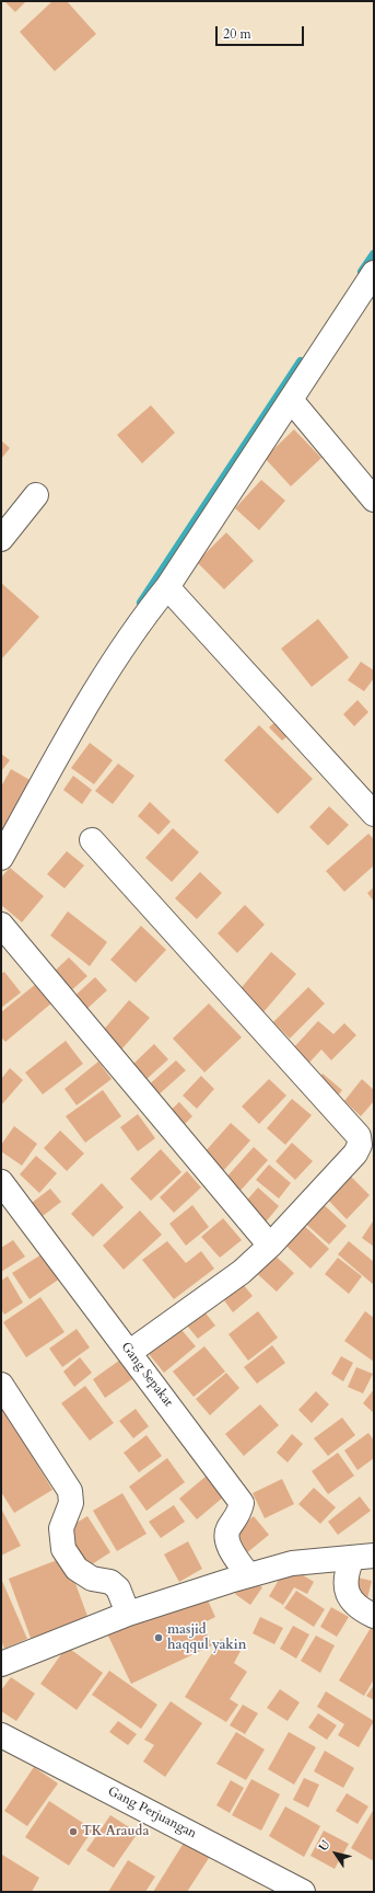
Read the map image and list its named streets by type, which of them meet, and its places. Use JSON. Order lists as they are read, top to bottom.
{
  "streets": {
    "street": ["Gang Sepakat", "Gang Perjuangan"]
  },
  "places": ["masjid haqqul yakin", "TK Arauda"],
  "scale_bar": "20 m",
  "north": "top left"
}
